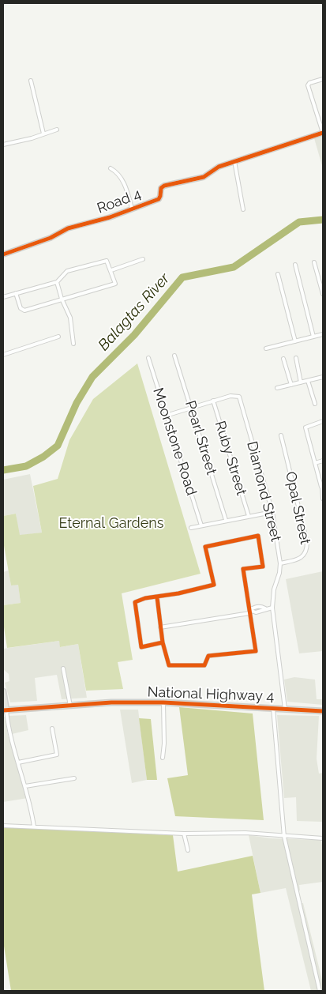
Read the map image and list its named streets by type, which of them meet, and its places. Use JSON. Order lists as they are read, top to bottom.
{
  "streets": {
    "main road": ["National Highway 4"],
    "street": [
      "Road 4",
      "Pearl Street",
      "Moonstone Road",
      "Ruby Street",
      "Diamond Street",
      "Opal Street"
    ]
  },
  "crossings": [
    ["Pearl Street", "Diamond Street"],
    ["Moonstone Road", "Diamond Street"],
    ["Ruby Street", "Diamond Street"],
    ["Diamond Street", "Opal Street"],
    ["Diamond Street", "National Highway 4"]
  ],
  "water": ["Balagtas River"],
  "parks": ["Eternal Gardens"]
}
